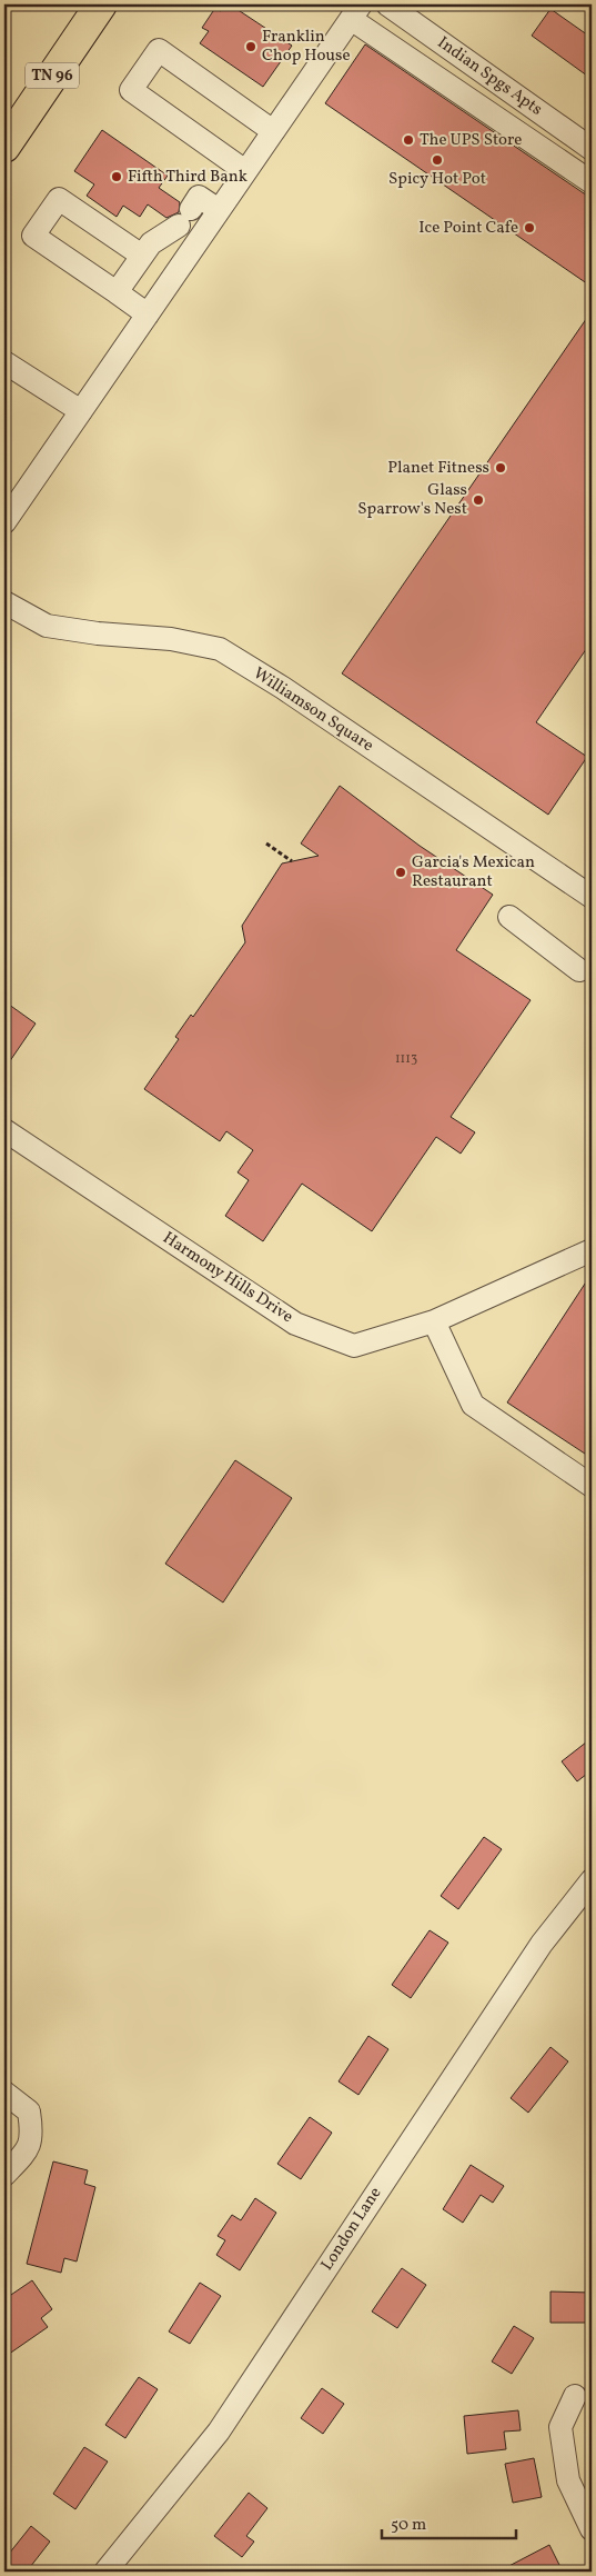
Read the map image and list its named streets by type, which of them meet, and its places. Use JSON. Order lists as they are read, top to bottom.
{
  "streets": {
    "highway": ["TN 96"],
    "street": [
      "Indian Spgs Apts",
      "Williamson Square",
      "Harmony Hills Drive",
      "London Lane"
    ]
  },
  "places": [
    "Franklin Chop House",
    "The UPS Store",
    "Spicy Hot Pot",
    "Fifth Third Bank",
    "Ice Point Cafe",
    "Planet Fitness",
    "Glass Sparrow's Nest",
    "Garcia's Mexican Restaurant"
  ],
  "house_numbers": ["1113"],
  "scale_bar": "50 m"
}
